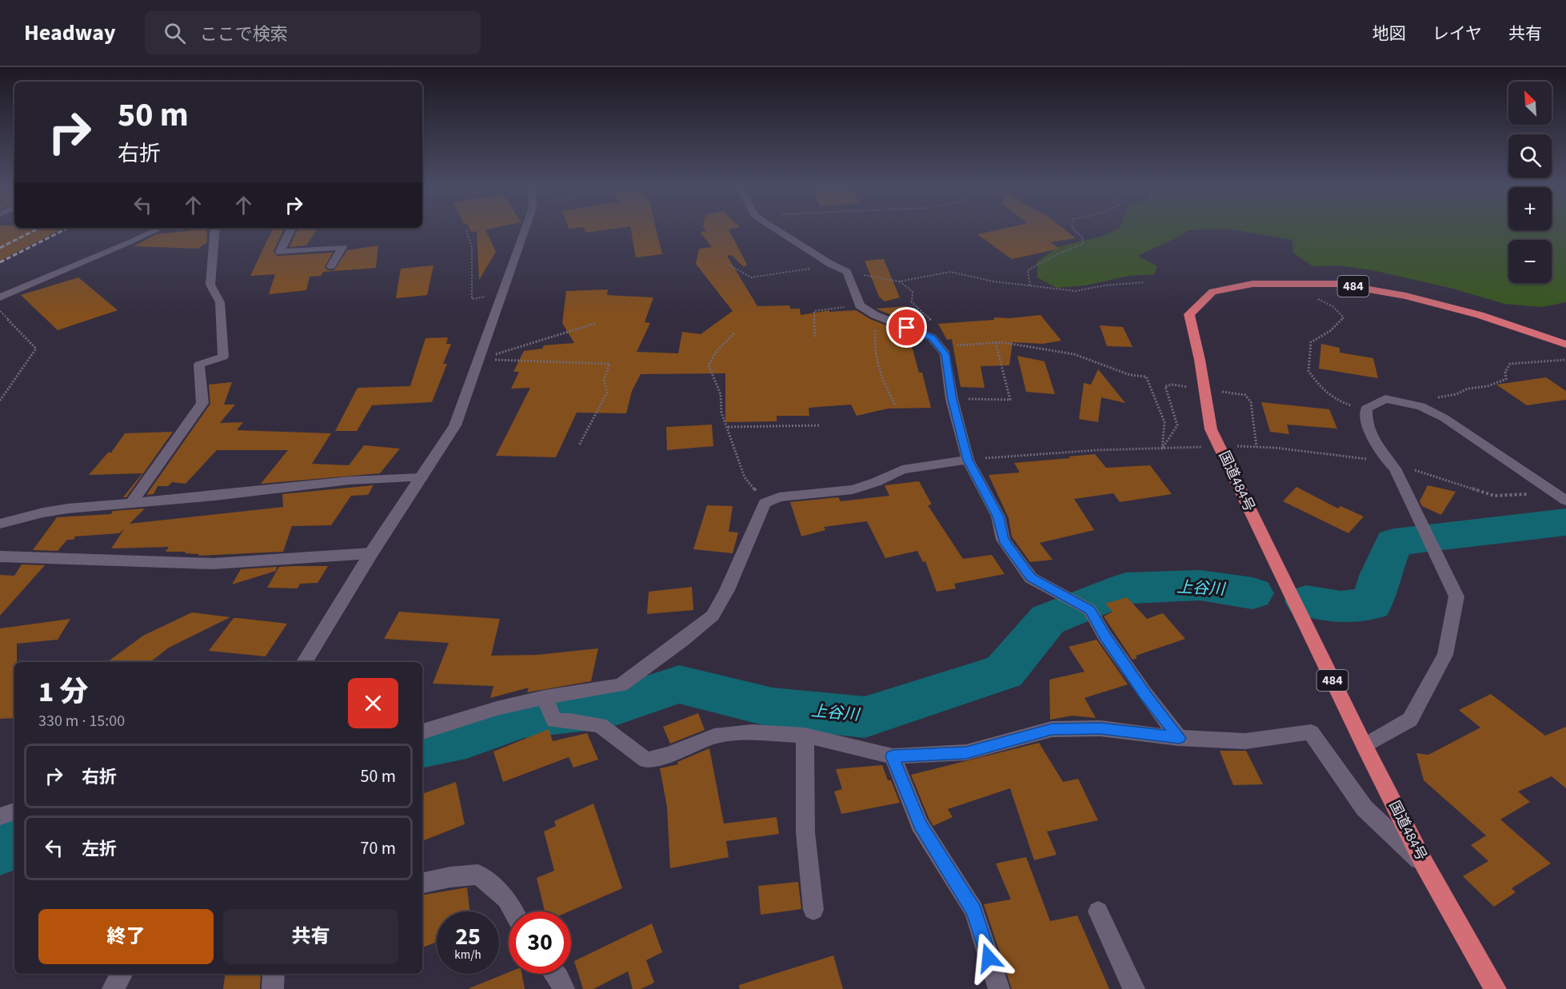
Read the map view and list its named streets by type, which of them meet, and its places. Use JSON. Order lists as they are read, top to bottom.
{
  "streets": {
    "highway": ["484", "国道484号"]
  },
  "water": ["上谷川"],
  "north": "top left",
  "page": {
    "header": "Headway",
    "search": "ここで検索",
    "nav": ["地図", "レイヤ", "共有"],
    "map_buttons": ["+", "−"],
    "turn": ["50 m", "右折"],
    "heading": ["1 分", "330 m · 15:00"],
    "list": [
      {
        "name": "右折",
        "value": "50 m"
      },
      {
        "name": "左折",
        "value": "70 m"
      }
    ],
    "buttons": ["終了", "共有"],
    "speed": "25 km/h",
    "limit": "30"
  }
}
